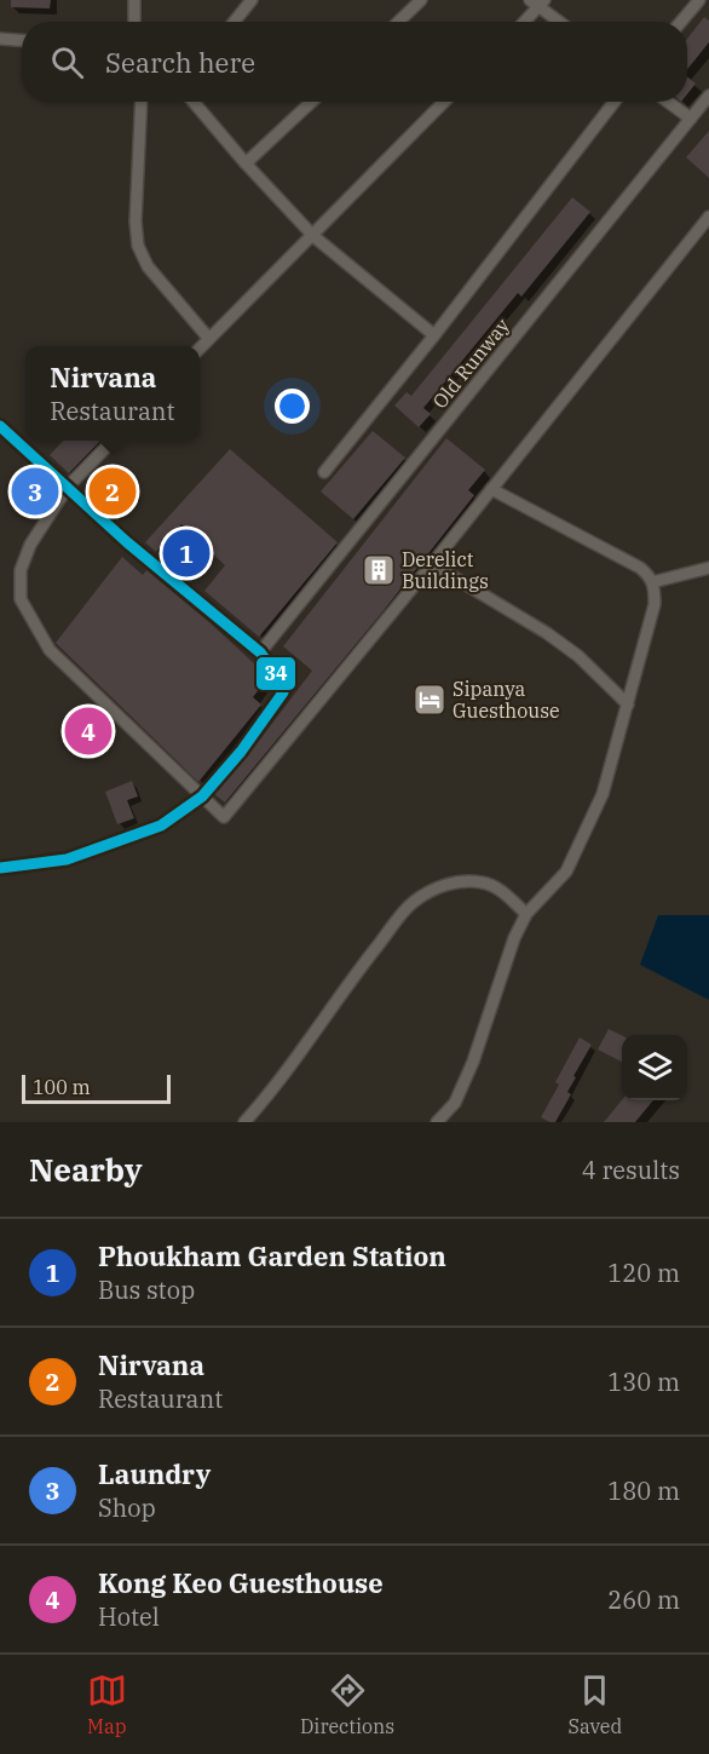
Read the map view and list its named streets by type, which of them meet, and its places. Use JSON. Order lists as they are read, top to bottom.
{
  "streets": {
    "street": ["Old Runway"]
  },
  "places": {
    "building": ["Derelict Buildings"],
    "hotel": ["Sipanya Guesthouse"]
  },
  "lines": ["transit line 34"],
  "scale_bar": "100 m",
  "page": {
    "search": "Search here",
    "popup": ["Nirvana", "Restaurant"],
    "pins": [
      "2",
      "3",
      "1",
      "4"
    ],
    "scale": "100 m",
    "heading": ["Nearby", "4 results"],
    "list": [
      {
        "mark": "1",
        "name": "Phoukham Garden Station",
        "note": "Bus stop",
        "value": "120 m"
      },
      {
        "mark": "2",
        "name": "Nirvana",
        "note": "Restaurant",
        "value": "130 m"
      },
      {
        "mark": "3",
        "name": "Laundry",
        "note": "Shop",
        "value": "180 m"
      },
      {
        "mark": "4",
        "name": "Kong Keo Guesthouse",
        "note": "Hotel",
        "value": "260 m"
      }
    ],
    "nav": ["Map", "Directions", "Saved"]
  }
}
